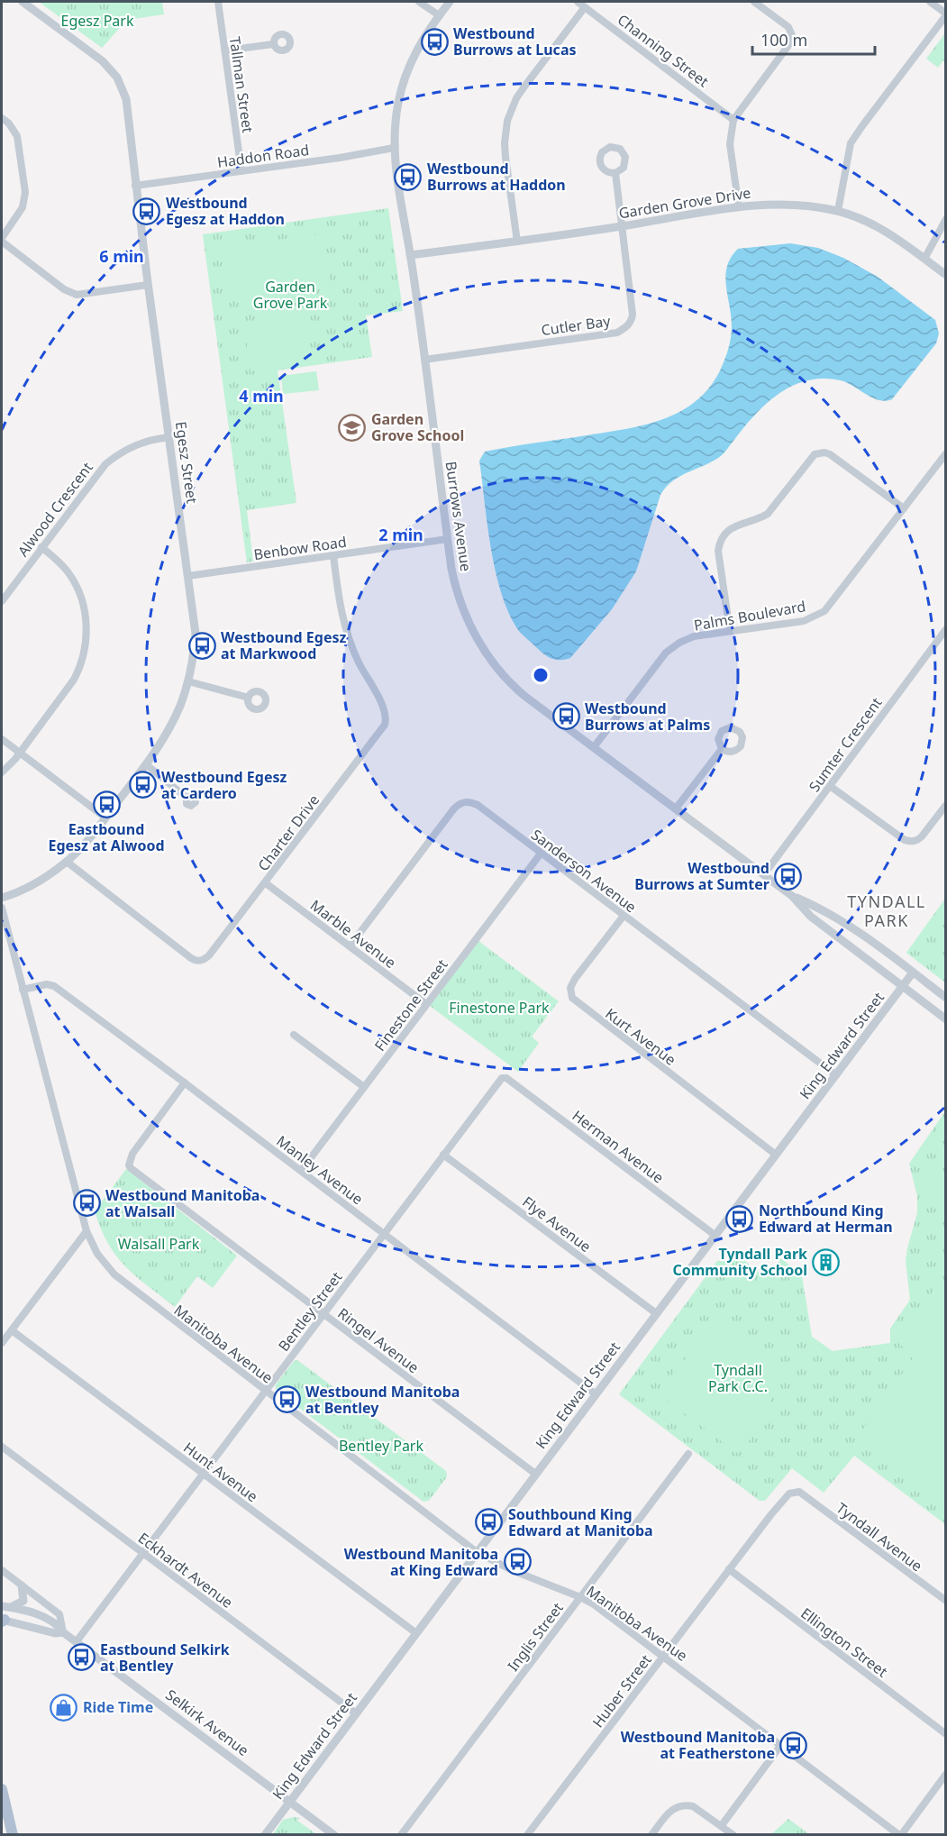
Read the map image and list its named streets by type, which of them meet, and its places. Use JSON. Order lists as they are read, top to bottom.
{
  "streets": {
    "street": [
      "Channing Street",
      "Tallman Street",
      "Haddon Road",
      "Garden Grove Drive",
      "Cutler Bay",
      "Egesz Street",
      "Alwood Crescent",
      "Burrows Avenue",
      "Benbow Road",
      "Palms Boulevard",
      "Sumter Crescent",
      "Charter Drive",
      "Sanderson Avenue",
      "Marble Avenue",
      "Finestone Street",
      "Kurt Avenue",
      "King Edward Street",
      "Herman Avenue",
      "Manley Avenue",
      "Flye Avenue",
      "Bentley Street",
      "Ringel Avenue",
      "Manitoba Avenue",
      "Hunt Avenue",
      "Tyndall Avenue",
      "Eckhardt Avenue",
      "Inglis Street",
      "Ellington Street",
      "Huber Street",
      "Selkirk Avenue"
    ]
  },
  "crossings": [
    ["Tallman Street", "Haddon Road"],
    ["Haddon Road", "Egesz Street"],
    ["Haddon Road", "Burrows Avenue"],
    ["Garden Grove Drive", "Cutler Bay"],
    ["Garden Grove Drive", "Burrows Avenue"],
    ["Cutler Bay", "Burrows Avenue"],
    ["Egesz Street", "Alwood Crescent"],
    ["Egesz Street", "Benbow Road"],
    ["Egesz Street", "Charter Drive"],
    ["Burrows Avenue", "Benbow Road"],
    ["Burrows Avenue", "Palms Boulevard"],
    ["Burrows Avenue", "Sumter Crescent"],
    ["Burrows Avenue", "King Edward Street"],
    ["Benbow Road", "Charter Drive"],
    ["Charter Drive", "Marble Avenue"],
    ["Sanderson Avenue", "Marble Avenue"],
    ["Sanderson Avenue", "Finestone Street"],
    ["Sanderson Avenue", "Kurt Avenue"],
    ["Sanderson Avenue", "King Edward Street"],
    ["Marble Avenue", "Finestone Street"],
    ["Finestone Street", "Manley Avenue"],
    ["Kurt Avenue", "King Edward Street"],
    ["King Edward Street", "Herman Avenue"],
    ["King Edward Street", "Manley Avenue"],
    ["King Edward Street", "Flye Avenue"],
    ["King Edward Street", "Ringel Avenue"],
    ["King Edward Street", "Manitoba Avenue"],
    ["King Edward Street", "Hunt Avenue"],
    ["King Edward Street", "Eckhardt Avenue"],
    ["King Edward Street", "Selkirk Avenue"],
    ["Herman Avenue", "Bentley Street"],
    ["Manley Avenue", "Bentley Street"],
    ["Manley Avenue", "Ringel Avenue"],
    ["Manley Avenue", "Manitoba Avenue"],
    ["Flye Avenue", "Bentley Street"],
    ["Bentley Street", "Ringel Avenue"],
    ["Bentley Street", "Manitoba Avenue"],
    ["Bentley Street", "Hunt Avenue"],
    ["Bentley Street", "Eckhardt Avenue"],
    ["Bentley Street", "Selkirk Avenue"],
    ["Manitoba Avenue", "Inglis Street"],
    ["Manitoba Avenue", "Huber Street"],
    ["Tyndall Avenue", "Huber Street"],
    ["Ellington Street", "Huber Street"]
  ],
  "districts": ["TYNDALL PARK"],
  "parks": [
    "Egesz Park",
    "Garden Grove Park",
    "Finestone Park",
    "Walsall Park",
    "Tyndall Park C.C.",
    "Bentley Park"
  ],
  "places": {
    "bus stop": [
      "Westbound Burrows at Lucas",
      "Westbound Burrows at Haddon",
      "Westbound Egesz at Haddon",
      "Westbound Egesz at Markwood",
      "Westbound Burrows at Palms",
      "Westbound Egesz at Cardero",
      "Eastbound Egesz at Alwood",
      "Westbound Burrows at Sumter",
      "Westbound Manitoba at Walsall",
      "Northbound King Edward at Herman",
      "Westbound Manitoba at Bentley",
      "Southbound King Edward at Manitoba",
      "Westbound Manitoba at King Edward",
      "Eastbound Selkirk at Bentley",
      "Westbound Manitoba at Featherstone"
    ],
    "school or university": ["Garden Grove School"],
    "building": ["Tyndall Park Community School"],
    "shop": ["Ride Time"]
  },
  "scale_bar": "100 m",
  "rings": ["6 min", "4 min", "2 min"]
}
